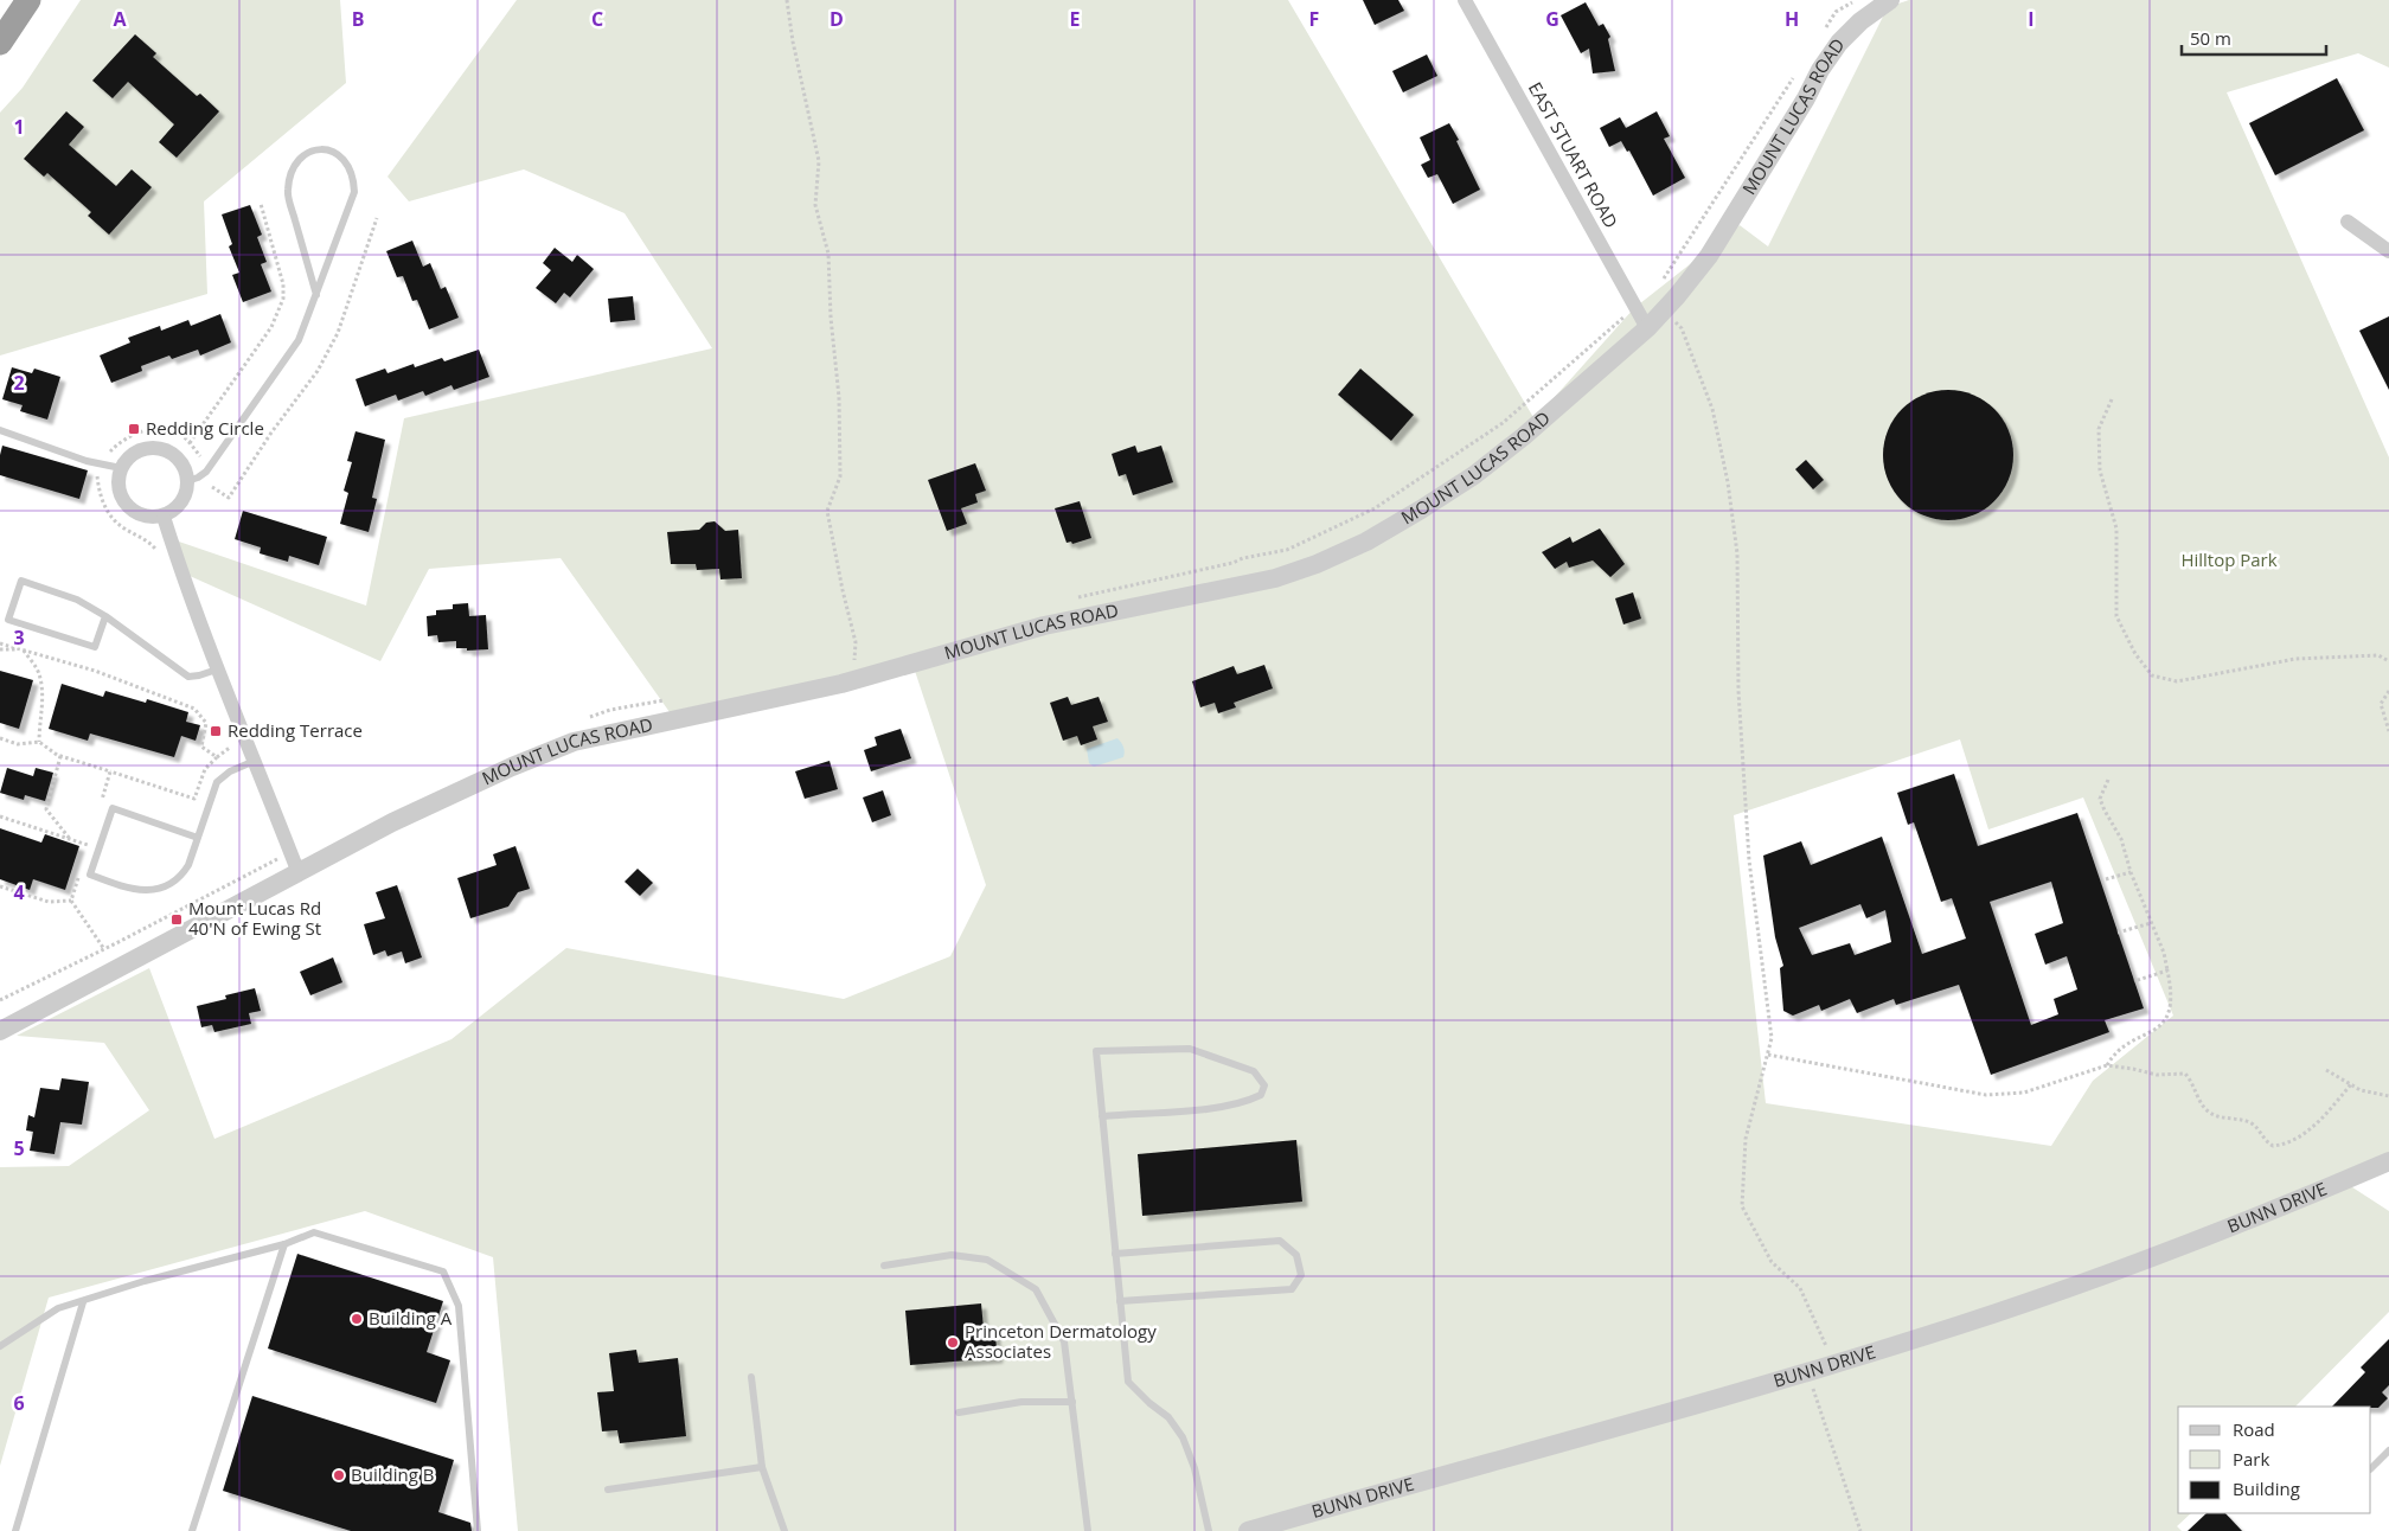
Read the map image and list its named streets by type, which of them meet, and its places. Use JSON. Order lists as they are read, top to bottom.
{
  "streets": {
    "street": ["MOUNT LUCAS ROAD", "EAST STUART ROAD", "BUNN DRIVE"]
  },
  "crossings": [
    ["MOUNT LUCAS ROAD", "EAST STUART ROAD"]
  ],
  "parks": ["Hilltop Park"],
  "places": {
    "transit": ["Redding Circle", "Redding Terrace", "Mount Lucas Rd 40'N of Ewing St"],
    "other": ["Building A", "Princeton Dermatology Associates", "Building B"]
  },
  "legend": ["Road", "Park", "Building"],
  "scale_bar": "50 m",
  "grid": {
    "columns": [
      "A",
      "B",
      "C",
      "D",
      "E",
      "F",
      "G",
      "H",
      "I"
    ],
    "rows": [
      "1",
      "2",
      "3",
      "4",
      "5",
      "6"
    ]
  }
}
